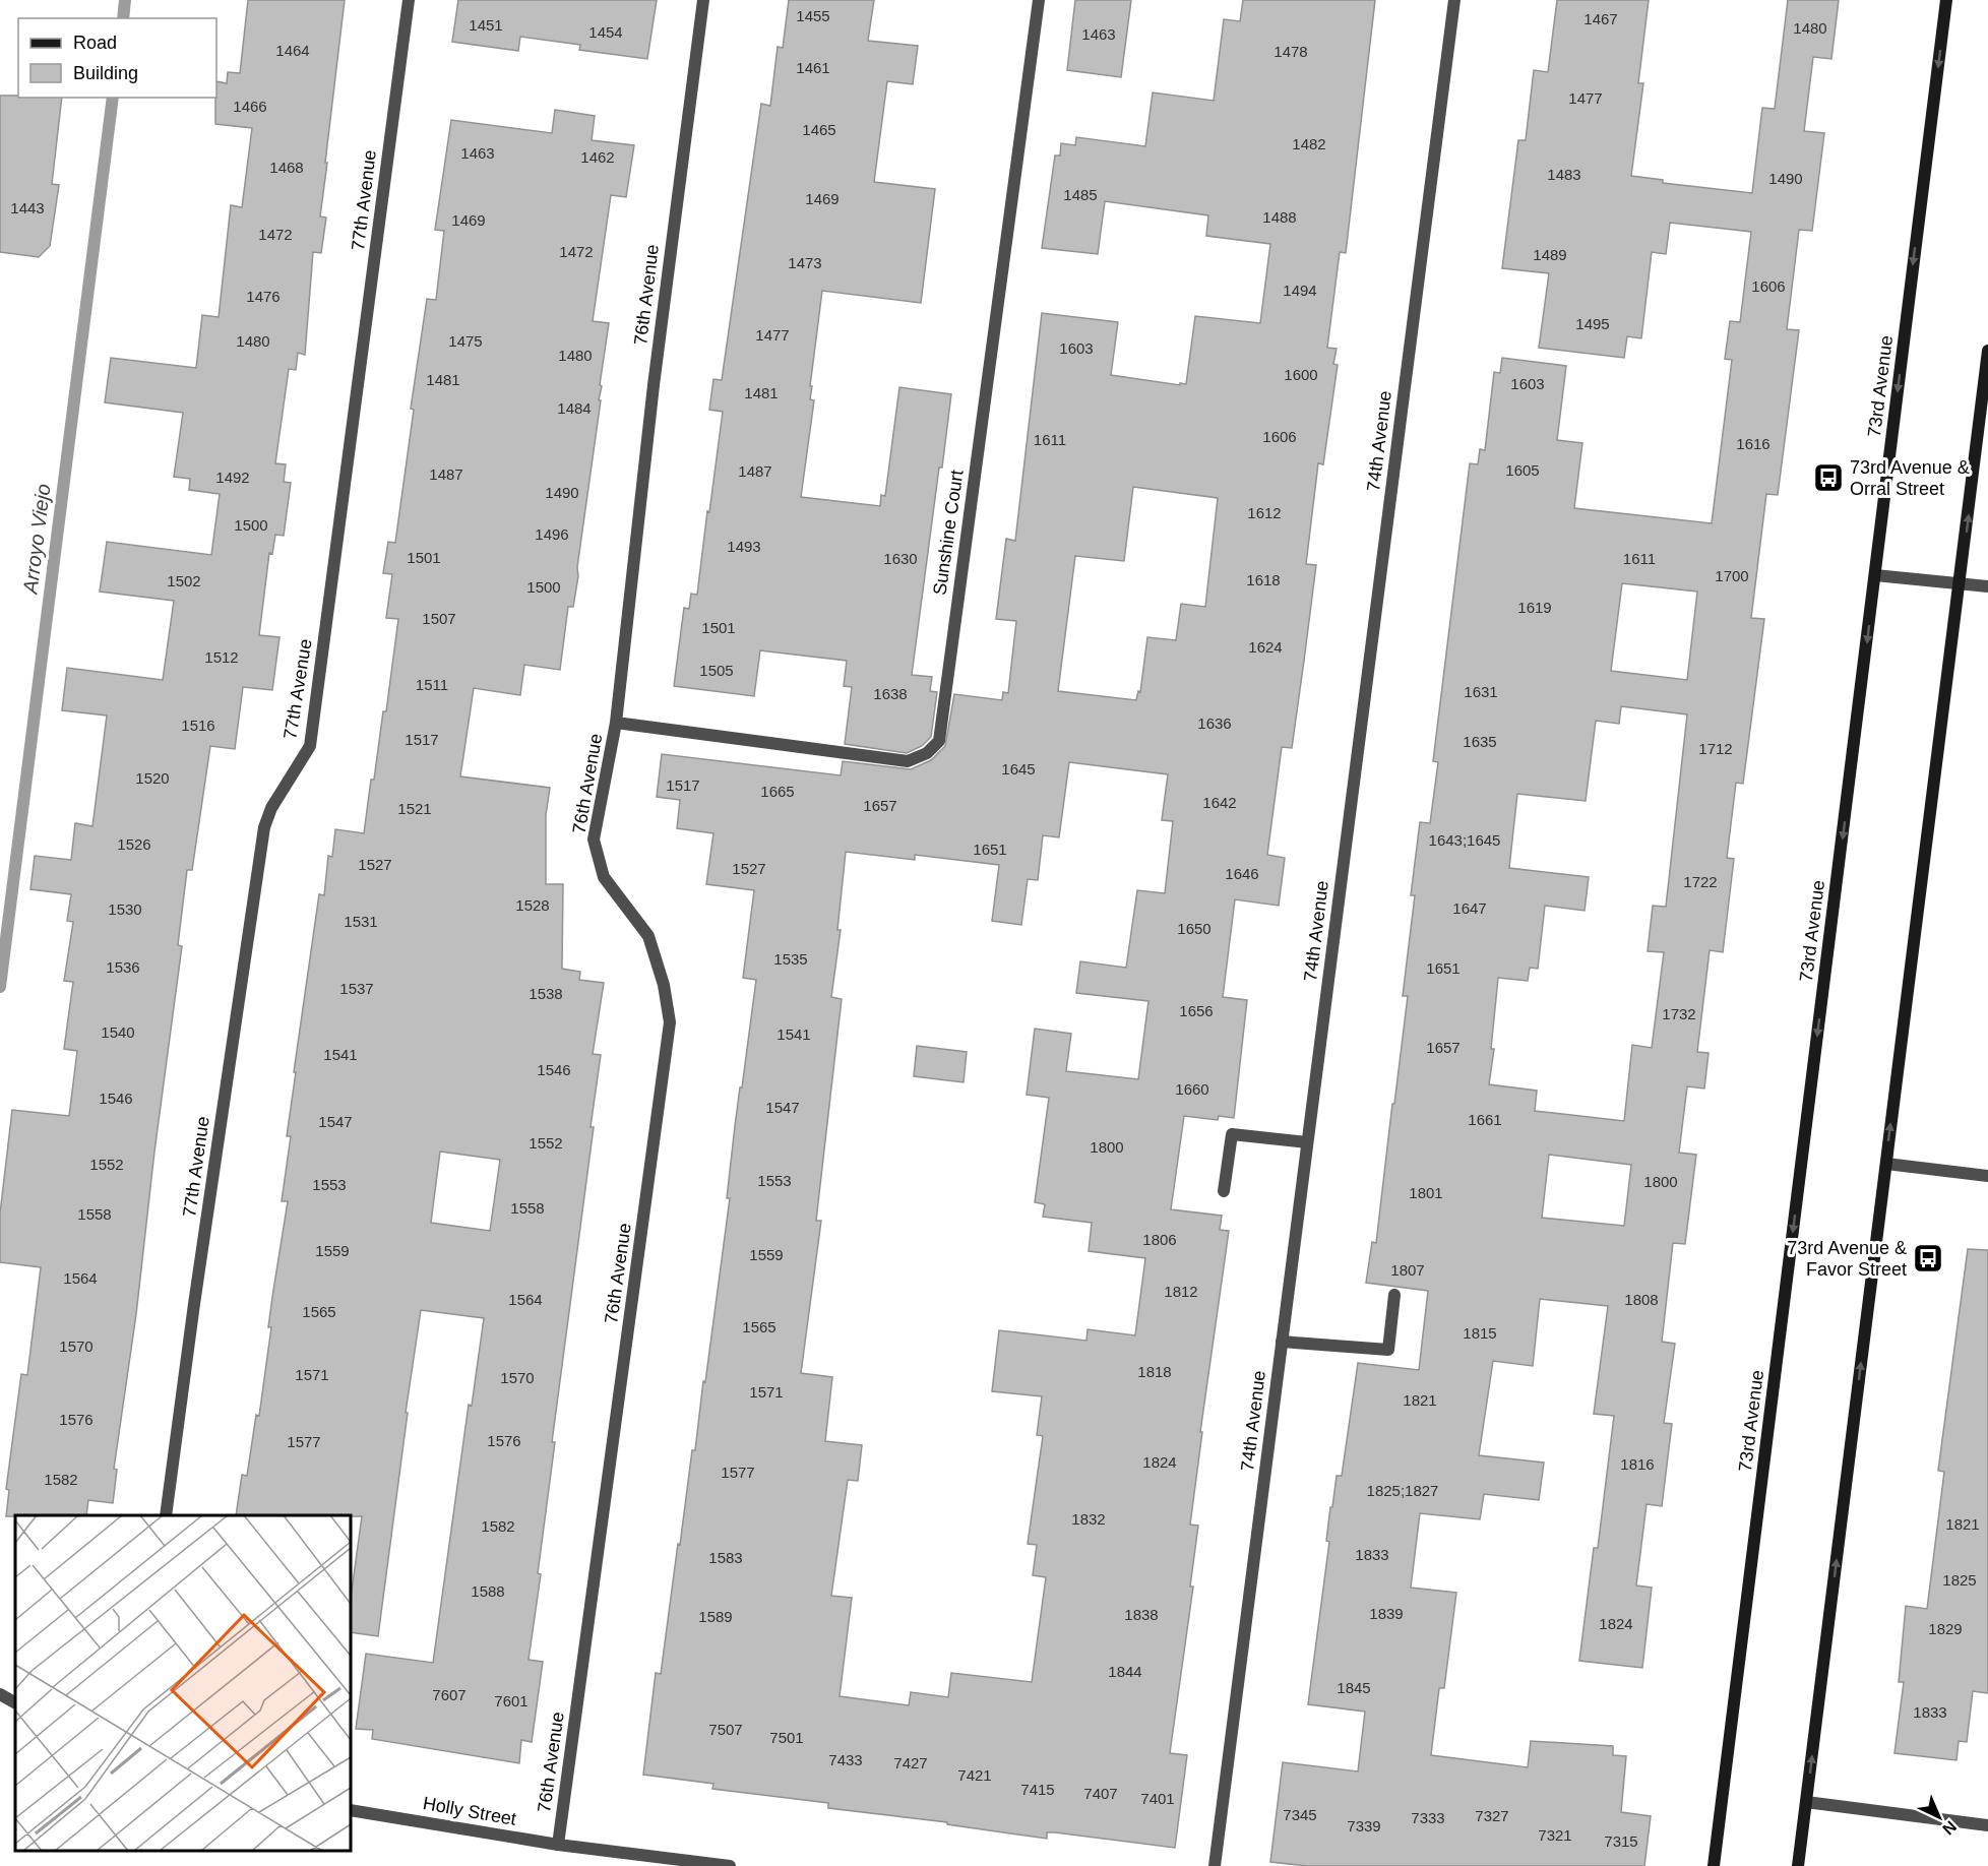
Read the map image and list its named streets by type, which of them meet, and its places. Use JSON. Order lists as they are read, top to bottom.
{
  "streets": {
    "main road": ["73rd Avenue"],
    "street": [
      "77th Avenue",
      "76th Avenue",
      "74th Avenue",
      "Sunshine Court",
      "Holly Street"
    ]
  },
  "crossings": [
    ["76th Avenue", "Sunshine Court"],
    ["76th Avenue", "Holly Street"]
  ],
  "water": ["Arroyo Viejo"],
  "places": {
    "bus stop": ["73rd Avenue & Orral Street", "73rd Avenue & Favor Street"]
  },
  "house_numbers": [
    "1455",
    "1467",
    "1451",
    "1480",
    "1454",
    "1463",
    "1464",
    "1478",
    "1461",
    "1477",
    "1466",
    "1465",
    "1482",
    "1463",
    "1462",
    "1468",
    "1483",
    "1490",
    "1485",
    "1469",
    "1443",
    "1488",
    "1469",
    "1472",
    "1472",
    "1489",
    "1473",
    "1606",
    "1494",
    "1476",
    "1495",
    "1477",
    "1480",
    "1475",
    "1603",
    "1480",
    "1600",
    "1481",
    "1603",
    "1481",
    "1484",
    "1606",
    "1611",
    "1616",
    "1605",
    "1487",
    "1487",
    "1492",
    "1490",
    "1612",
    "1500",
    "1496",
    "1493",
    "1501",
    "1630",
    "1611",
    "1700",
    "1618",
    "1502",
    "1500",
    "1619",
    "1507",
    "1501",
    "1624",
    "1512",
    "1505",
    "1511",
    "1631",
    "1638",
    "1636",
    "1516",
    "1517",
    "1635",
    "1712",
    "1645",
    "1520",
    "1517",
    "1665",
    "1642",
    "1657",
    "1521",
    "1643;1645",
    "1526",
    "1651",
    "1527",
    "1527",
    "1646",
    "1722",
    "1528",
    "1647",
    "1530",
    "1531",
    "1650",
    "1535",
    "1536",
    "1651",
    "1537",
    "1538",
    "1656",
    "1732",
    "1540",
    "1541",
    "1657",
    "1541",
    "1546",
    "1660",
    "1546",
    "1547",
    "1661",
    "1547",
    "1552",
    "1800",
    "1552",
    "1553",
    "1800",
    "1553",
    "1801",
    "1558",
    "1558",
    "1806",
    "1559",
    "1559",
    "1807",
    "1564",
    "1812",
    "1564",
    "1808",
    "1565",
    "1565",
    "1815",
    "1570",
    "1818",
    "1571",
    "1570",
    "1571",
    "1821",
    "1576",
    "1576",
    "1577",
    "1824",
    "1816",
    "1577",
    "1582",
    "1825;1827",
    "1832",
    "1821",
    "1582",
    "1833",
    "1583",
    "1825",
    "1588",
    "1839",
    "1838",
    "1589",
    "1824",
    "1829",
    "1844",
    "1845",
    "7607",
    "7601",
    "1833",
    "7507",
    "7501",
    "7433",
    "7427",
    "7421",
    "7415",
    "7407",
    "7401",
    "7345",
    "7327",
    "7333",
    "7339",
    "7321",
    "7315"
  ],
  "legend": ["Road", "Building"],
  "north": "bottom right"
}
